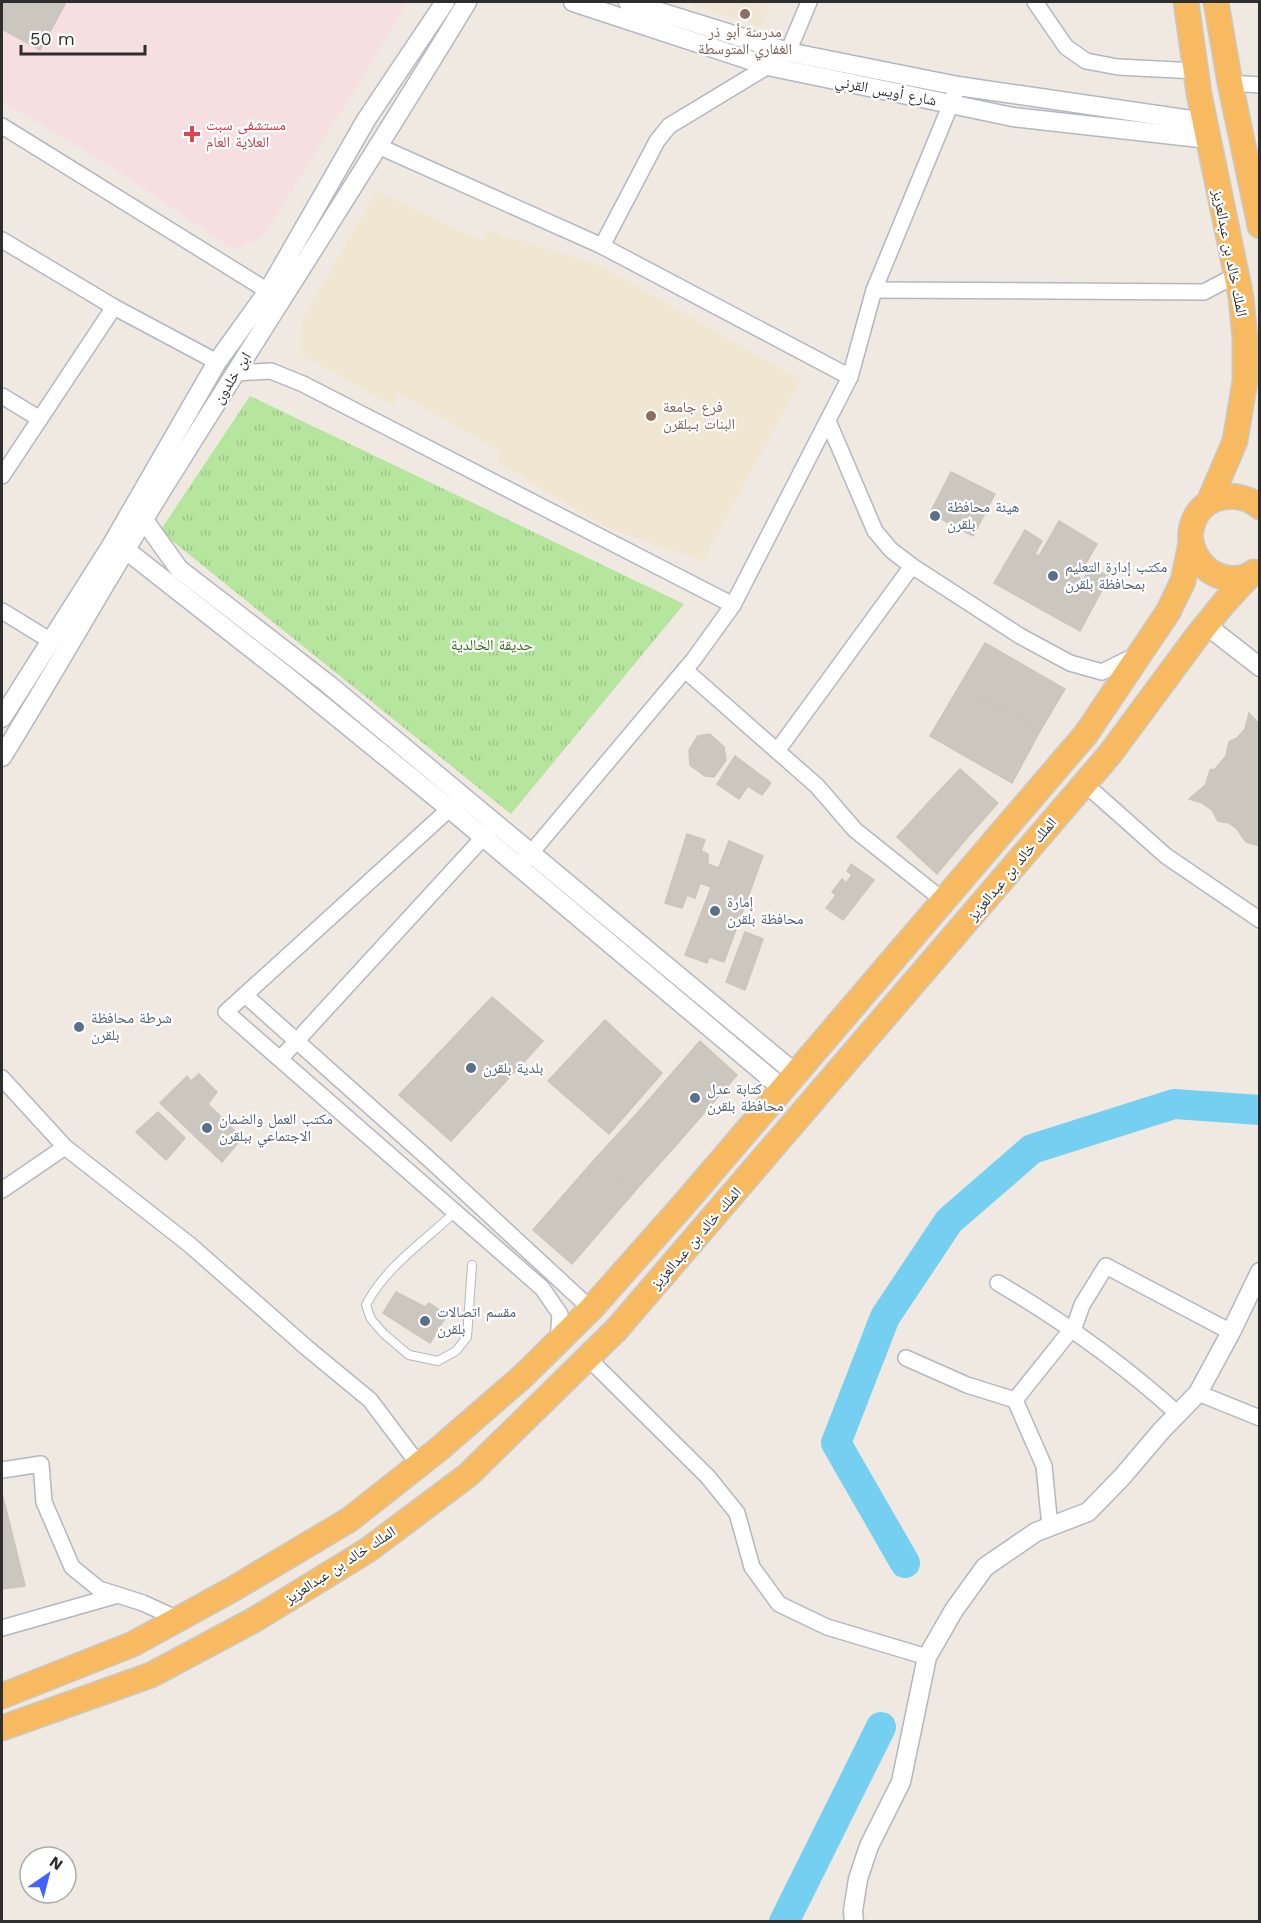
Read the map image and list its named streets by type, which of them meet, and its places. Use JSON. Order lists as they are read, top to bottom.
{
  "streets": {
    "highway": ["الملك خالد بن عبدالعزيز"],
    "street": ["شارع أويس القرني", "ابن خلدون"]
  },
  "crossings": [
    ["شارع أويس القرني", "الملك خالد بن عبدالعزيز"]
  ],
  "parks": ["حديقة الخالدية"],
  "places": {
    "other": [
      "مدرسة أبو ذر الغفاري المتوسطة",
      "فرع جامعة البنات بـبلقرن",
      "هيئة محافظة بلقرن",
      "مكتب إدارة التعليم بمحافظة بلقرن",
      "إمارة محافظة بلقرن",
      "شرطة محافظة بلقرن",
      "بلدية بلقرن",
      "كتابة عدل محافظة بلقرن",
      "مكتب العمل والضمان الاجتماعي ببلقرن",
      "مقسم اتصالات بلقرن"
    ],
    "health": ["مستشفى سبت العلاية العام"]
  },
  "scale_bar": "50 m",
  "north": "top right"
}
